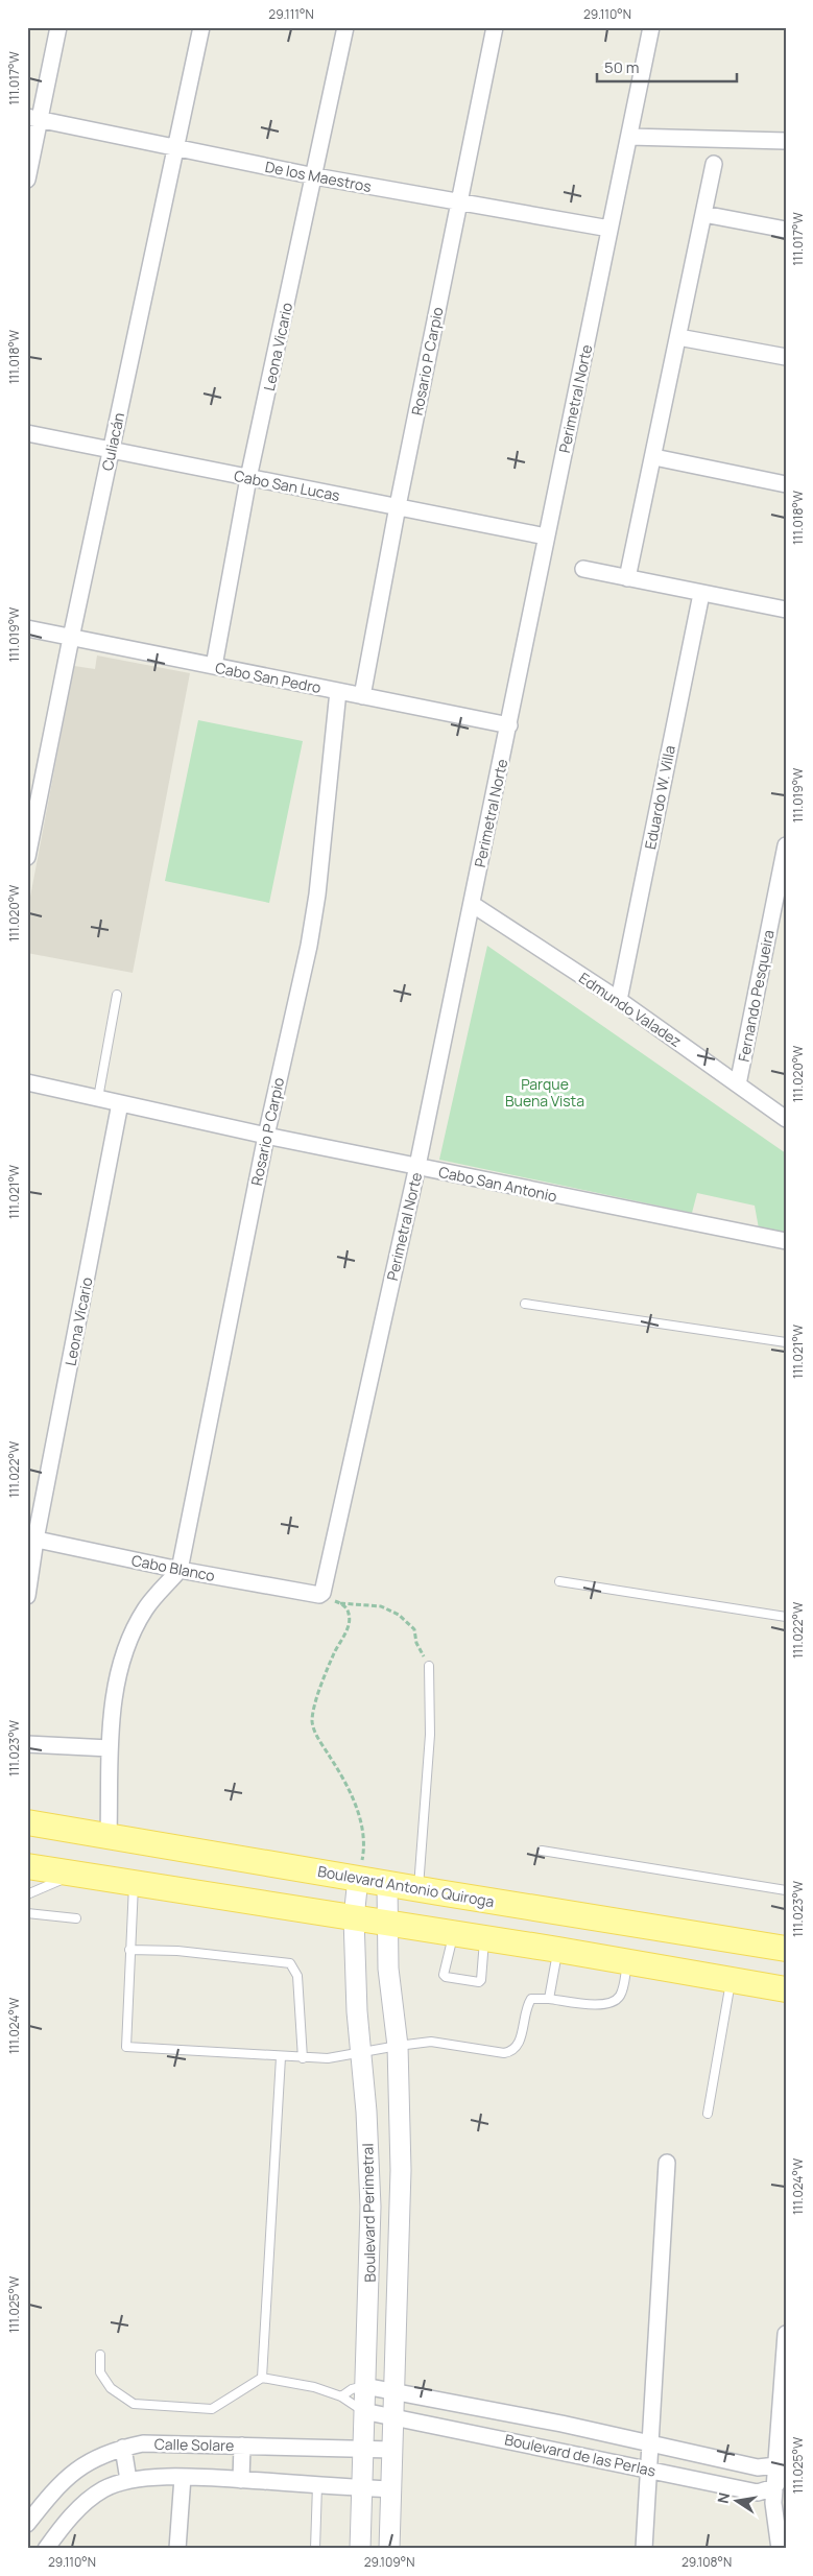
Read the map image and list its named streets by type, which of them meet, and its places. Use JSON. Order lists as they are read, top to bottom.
{
  "streets": {
    "main road": ["Boulevard Antonio Quiroga"],
    "street": [
      "De los Maestros",
      "Leona Vicario",
      "Rosario P Carpio",
      "Perimetral Norte",
      "Culiacán",
      "Cabo San Lucas",
      "Cabo San Pedro",
      "Eduardo W. Villa",
      "Fernando Pesqueira",
      "Edmundo Valadez",
      "Cabo San Antonio",
      "Cabo Blanco",
      "Boulevard Perimetral",
      "Calle Solare",
      "Boulevard de las Perlas"
    ]
  },
  "crossings": [
    ["De los Maestros", "Leona Vicario"],
    ["De los Maestros", "Rosario P Carpio"],
    ["De los Maestros", "Perimetral Norte"],
    ["De los Maestros", "Culiacán"],
    ["Leona Vicario", "Cabo San Lucas"],
    ["Leona Vicario", "Cabo San Pedro"],
    ["Leona Vicario", "Cabo San Antonio"],
    ["Leona Vicario", "Cabo Blanco"],
    ["Rosario P Carpio", "Cabo San Lucas"],
    ["Rosario P Carpio", "Cabo San Pedro"],
    ["Rosario P Carpio", "Cabo San Antonio"],
    ["Rosario P Carpio", "Cabo Blanco"],
    ["Perimetral Norte", "Cabo San Lucas"],
    ["Perimetral Norte", "Cabo San Pedro"],
    ["Perimetral Norte", "Edmundo Valadez"],
    ["Perimetral Norte", "Cabo San Antonio"],
    ["Perimetral Norte", "Cabo Blanco"],
    ["Culiacán", "Cabo San Lucas"],
    ["Culiacán", "Cabo San Pedro"],
    ["Eduardo W. Villa", "Edmundo Valadez"],
    ["Fernando Pesqueira", "Edmundo Valadez"],
    ["Boulevard Antonio Quiroga", "Boulevard Perimetral"],
    ["Boulevard Perimetral", "Calle Solare"],
    ["Boulevard Perimetral", "Boulevard de las Perlas"]
  ],
  "parks": ["Parque Buena Vista"],
  "scale_bar": "50 m",
  "north": "left",
  "coordinates": [
    "29.111°N",
    "29.110°N",
    "111.017°W",
    "111.018°W",
    "111.019°W",
    "111.020°W",
    "111.021°W",
    "111.022°W",
    "111.023°W",
    "111.024°W",
    "111.025°W",
    "29.109°N",
    "29.108°N"
  ]
}
